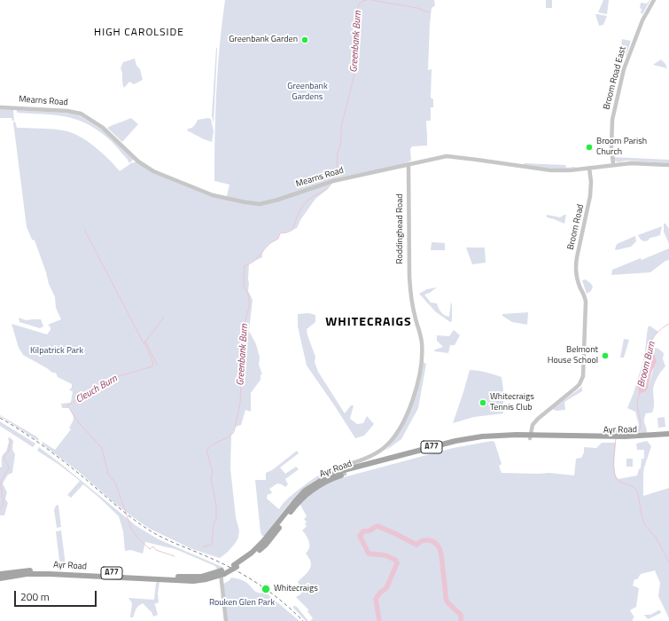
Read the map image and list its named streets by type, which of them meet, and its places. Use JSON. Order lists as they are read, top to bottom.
{
  "streets": {
    "main road": ["Ayr Road", "A77"],
    "street": [
      "Broom Road East",
      "Mearns Road",
      "Broom Road",
      "Roddinghead Road"
    ]
  },
  "crossings": [
    ["Broom Road East", "Mearns Road"],
    ["Mearns Road", "Broom Road"],
    ["Mearns Road", "Roddinghead Road"],
    ["Broom Road", "Ayr Road"],
    ["Roddinghead Road", "Ayr Road"]
  ],
  "districts": ["HIGH CAROLSIDE", "WHITECRAIGS"],
  "water": ["Greenbank Burn", "Broom Burn", "Cleuch Burn"],
  "parks": ["Greenbank Gardens", "Kilpatrick Park", "Rouken Glen Park"],
  "places": [
    "Greenbank Garden",
    "Broom Parish Church",
    "Belmont House School",
    "Whitecraigs Tennis Club",
    "Whitecraigs"
  ],
  "scale_bar": "200 m"
}
